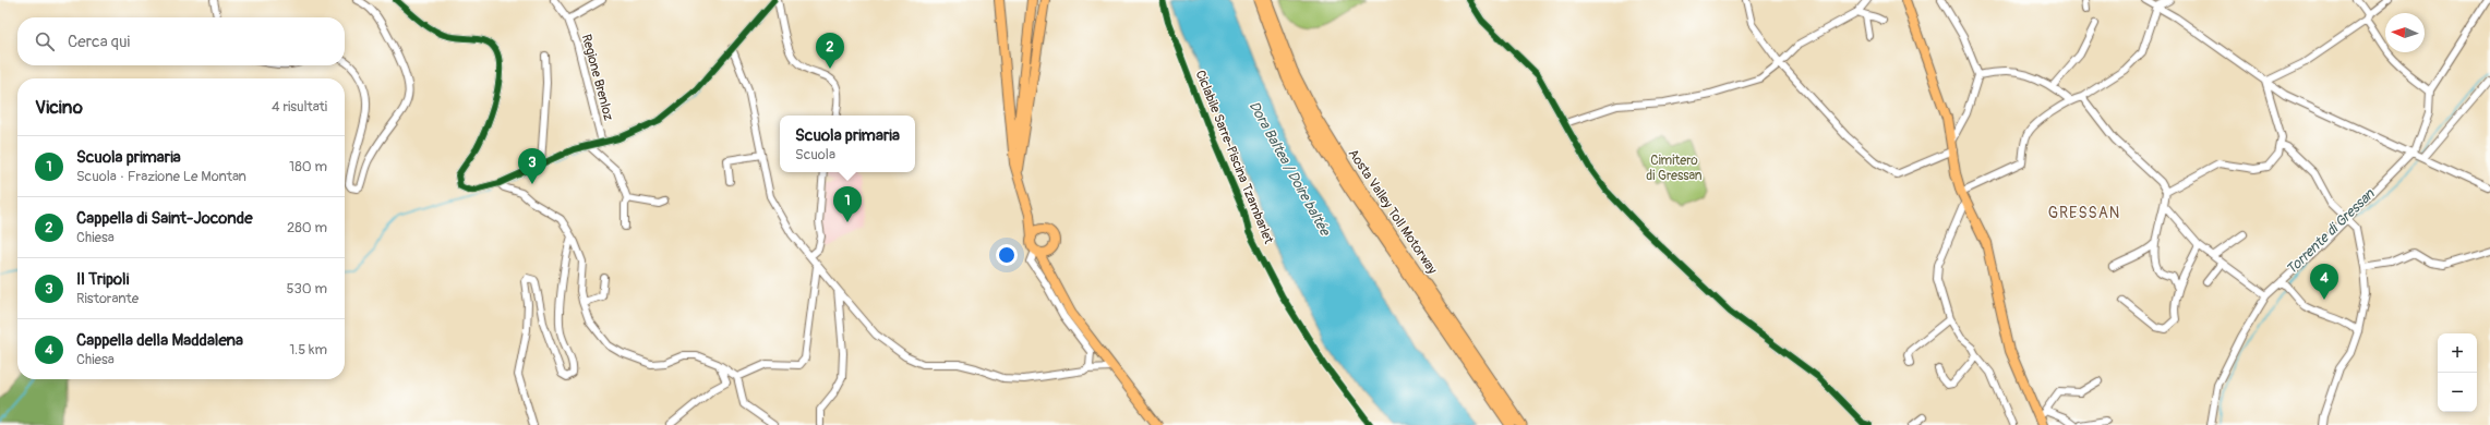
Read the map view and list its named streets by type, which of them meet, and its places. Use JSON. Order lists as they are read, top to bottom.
{
  "streets": {
    "highway": ["Aosta Valley Toll Motorway"],
    "street": ["Regione Brenloz"],
    "cycle path": ["Ciclabile Sarre-Piscina Tzambarlet"]
  },
  "districts": ["GRESSAN"],
  "water": ["Dora Baltea / Doire baltée", "Torrente di Gressan"],
  "parks": ["Cimitero di Gressan"],
  "north": "left",
  "page": {
    "search": "Cerca qui",
    "pins": [
      "2",
      "3",
      "1",
      "4"
    ],
    "heading": ["Vicino", "4 risultati"],
    "popup": ["Scuola primaria", "Scuola"],
    "list": [
      {
        "mark": "1",
        "name": "Scuola primaria",
        "note": "Scuola · Frazione Le Montan",
        "value": "180 m"
      },
      {
        "mark": "2",
        "name": "Cappella di Saint-Joconde",
        "note": "Chiesa",
        "value": "280 m"
      },
      {
        "mark": "3",
        "name": "Il Tripoli",
        "note": "Ristorante",
        "value": "530 m"
      },
      {
        "mark": "4",
        "name": "Cappella della Maddalena",
        "note": "Chiesa",
        "value": "1.5 km"
      }
    ],
    "map_buttons": ["+", "−"]
  }
}
